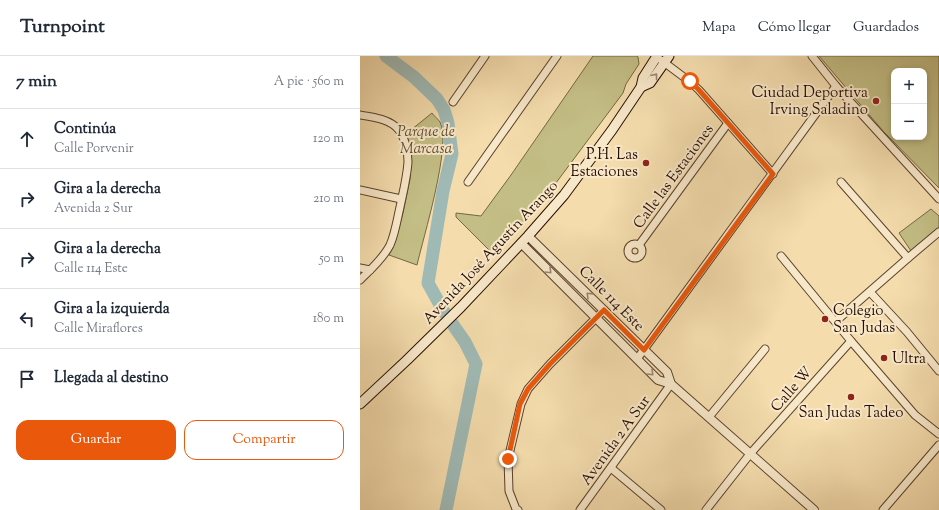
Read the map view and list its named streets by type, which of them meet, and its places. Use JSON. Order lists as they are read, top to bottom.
{
  "streets": {
    "main road": ["Avenida José Agustín Arango"],
    "street": [
      "Calle las Estaciones",
      "Calle 114 Este",
      "Calle W",
      "Avenida 2 A Sur"
    ]
  },
  "crossings": [
    ["Avenida José Agustín Arango", "Calle 114 Este"],
    ["Calle 114 Este", "Calle W"],
    ["Calle 114 Este", "Avenida 2 A Sur"]
  ],
  "parks": ["Parque de Marcasa"],
  "places": [
    "Ciudad Deportiva Irving Saladino",
    "P.H. Las Estaciones",
    "Colegio San Judas",
    "Ultra",
    "San Judas Tadeo"
  ],
  "page": {
    "header": "Turnpoint",
    "nav": ["Mapa", "Cómo llegar", "Guardados"],
    "heading": ["7 min", "A pie · 560 m"],
    "map_buttons": ["+", "−"],
    "list": [
      ["Continúa", "Calle Porvenir", "120 m"],
      ["Gira a la derecha", "Avenida 2 Sur", "210 m"],
      ["Gira a la derecha", "Calle 114 Este", "50 m"],
      ["Gira a la izquierda", "Calle Miraflores", "180 m"],
      "Llegada al destino"
    ],
    "buttons": ["Guardar", "Compartir"]
  }
}
